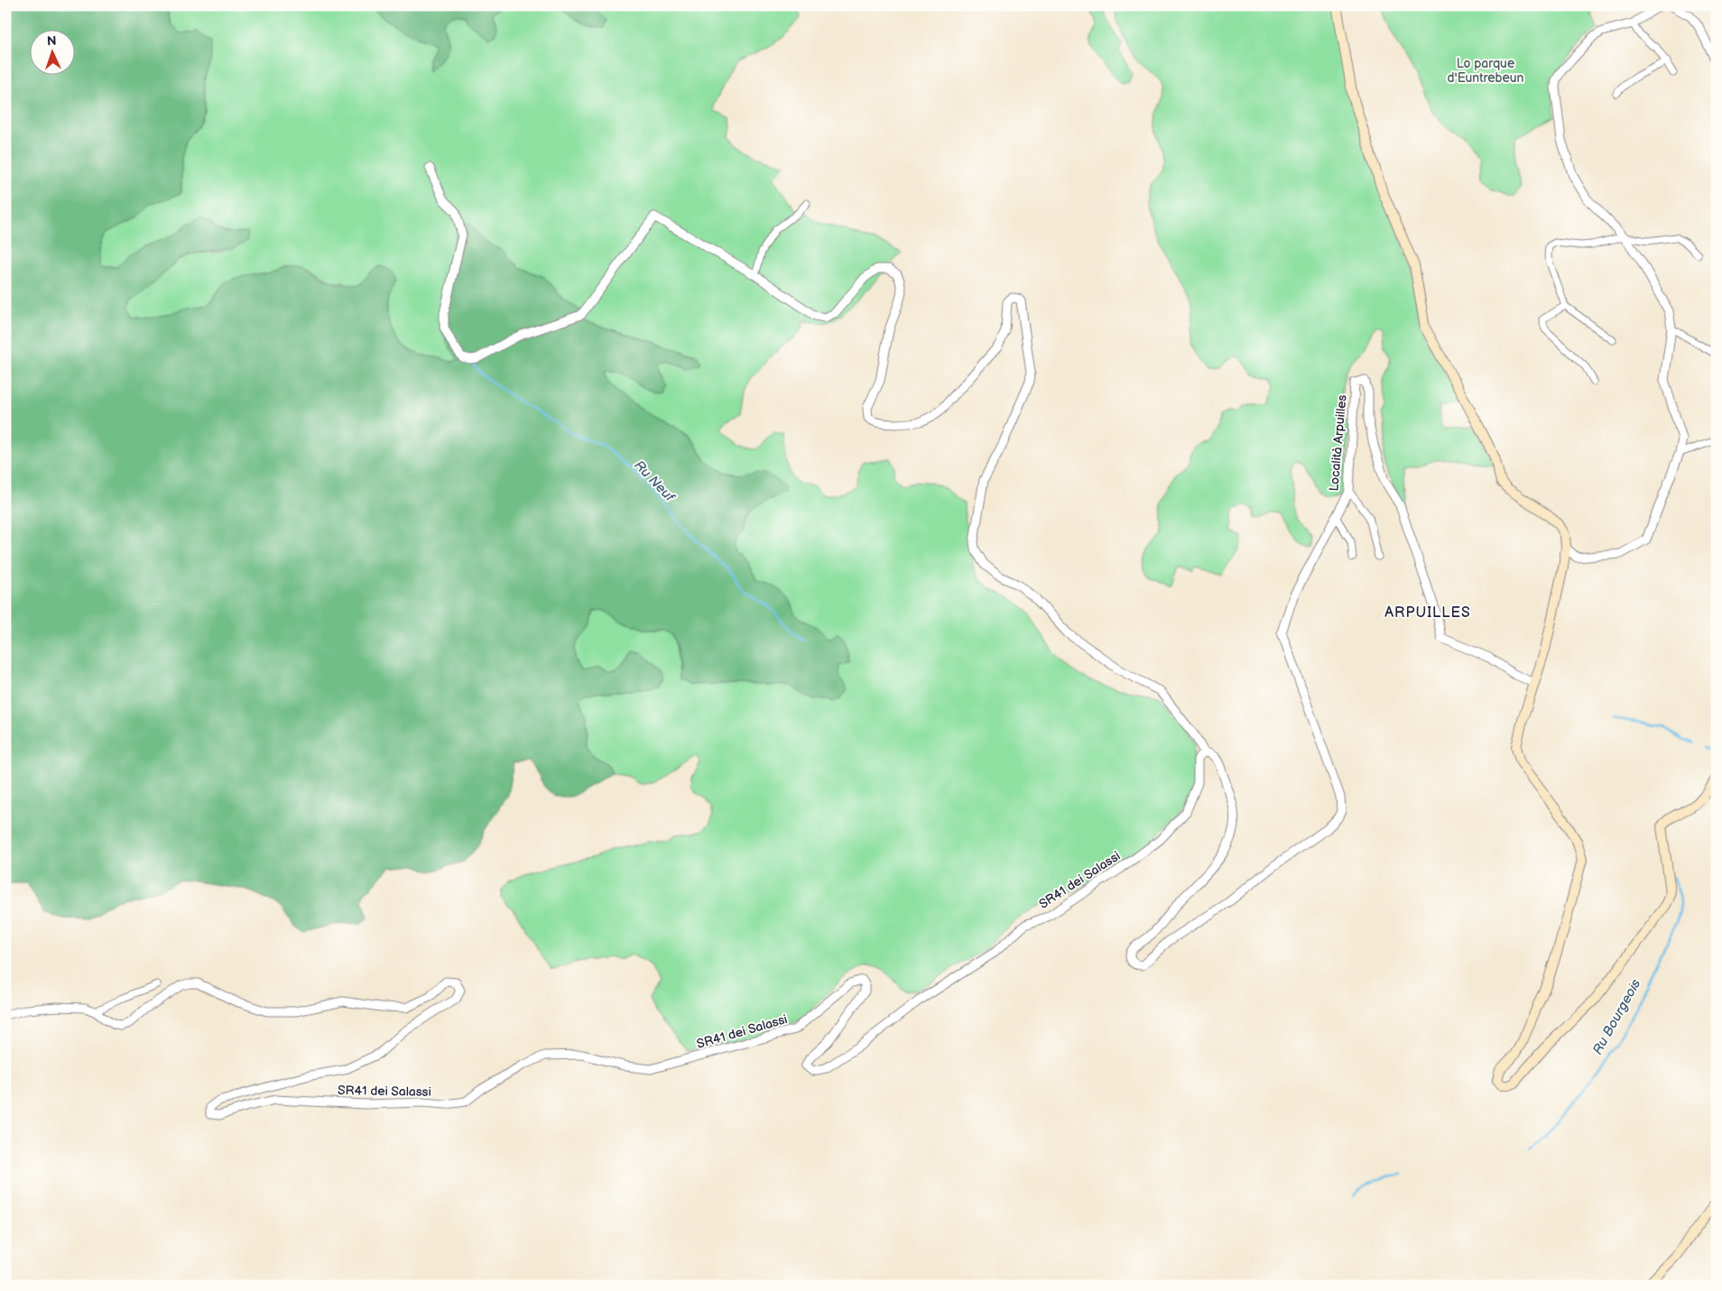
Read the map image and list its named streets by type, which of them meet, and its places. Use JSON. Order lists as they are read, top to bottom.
{
  "streets": {
    "street": ["Località Arpuilles", "SR41 dei Salassi"]
  },
  "crossings": [
    ["Località Arpuilles", "SR41 dei Salassi"]
  ],
  "districts": ["ARPUILLES"],
  "water": ["Ru Neuf", "Ru Bourgeois"],
  "parks": ["Lo parque d'Euntrebeun"],
  "north": "top"
}
